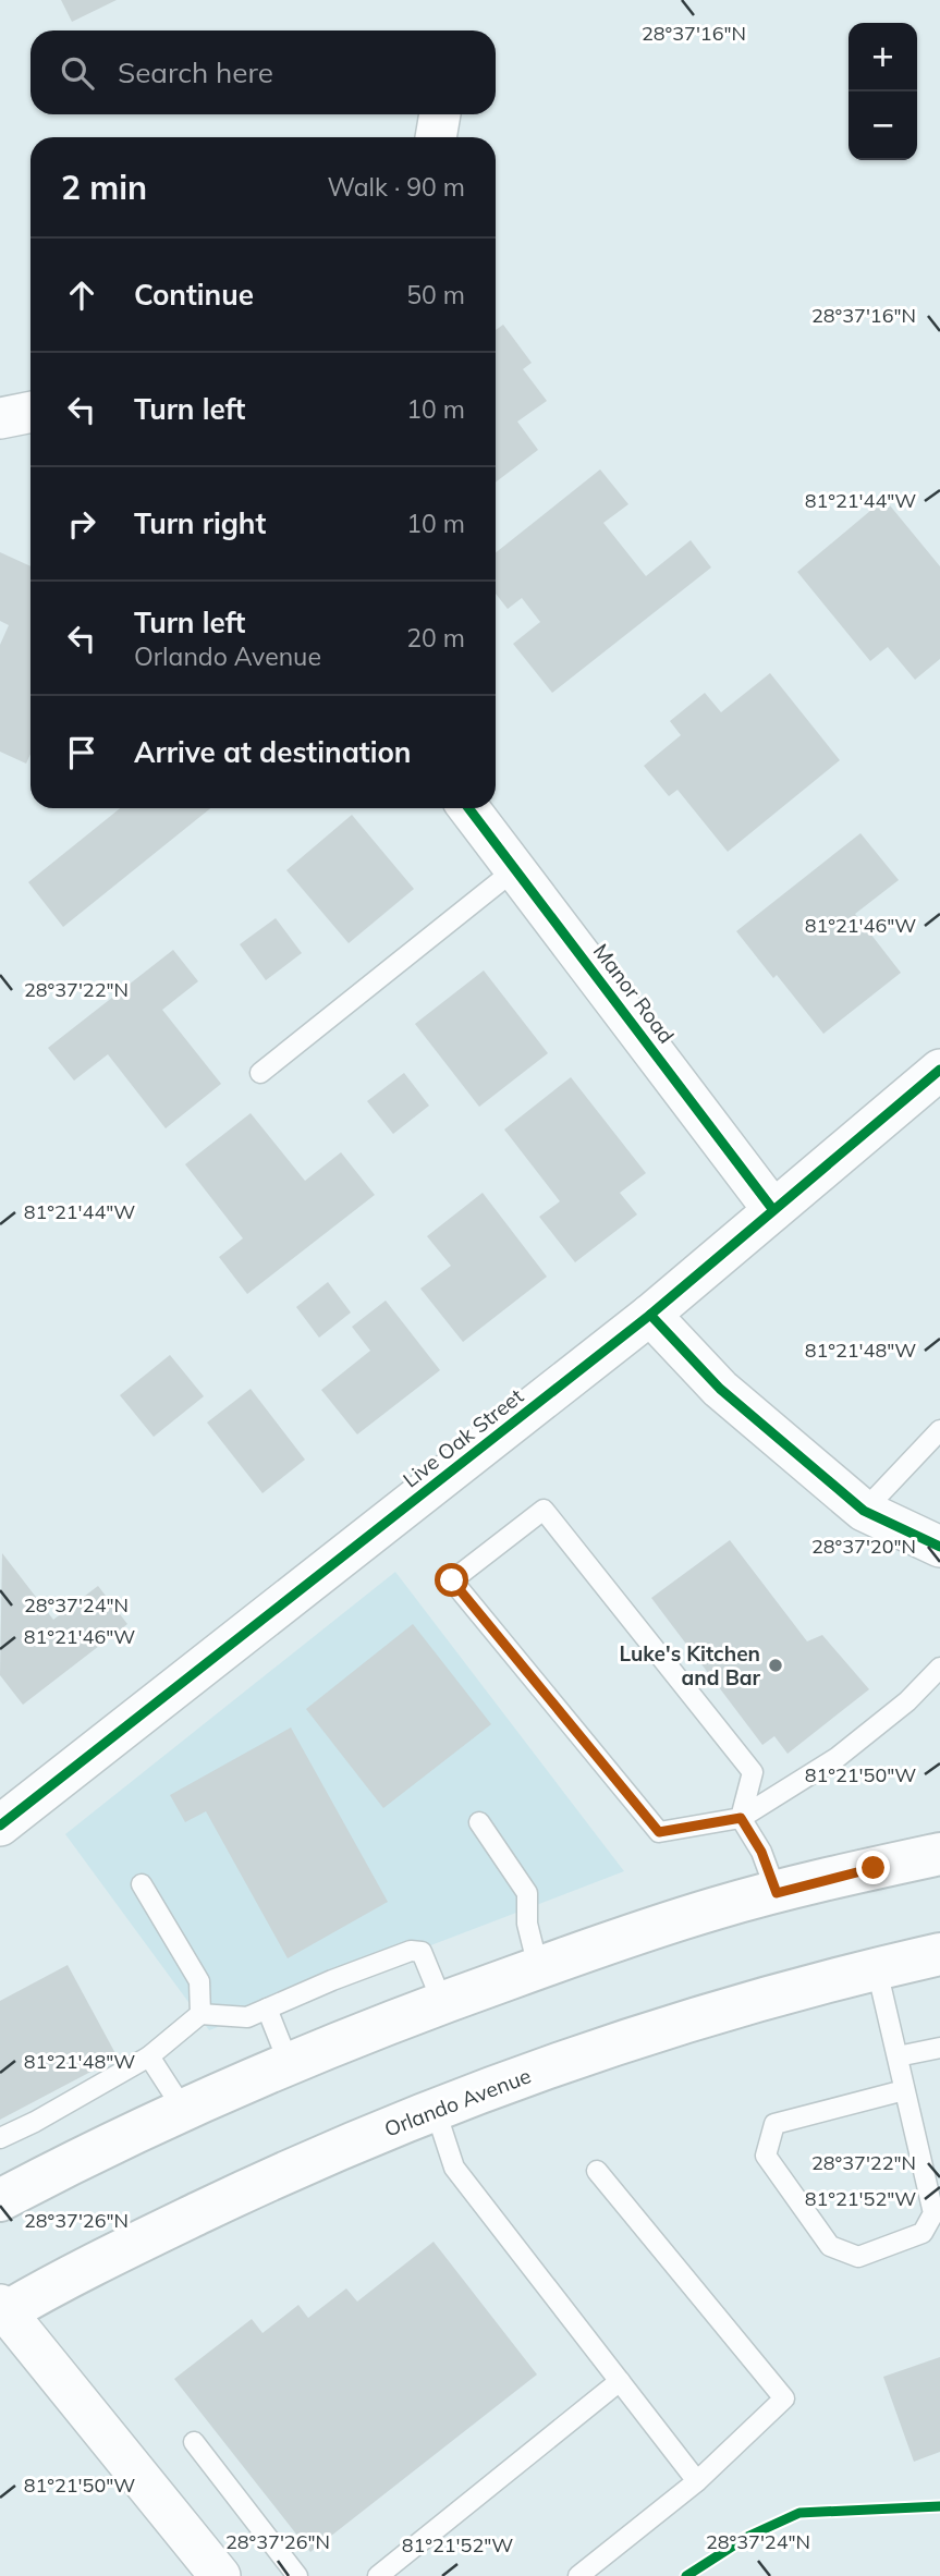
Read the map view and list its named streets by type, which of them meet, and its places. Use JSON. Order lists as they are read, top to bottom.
{
  "streets": {
    "main road": ["Orlando Avenue"],
    "street": ["Manor Road", "Live Oak Street"]
  },
  "crossings": [
    ["Manor Road", "Live Oak Street"]
  ],
  "places": ["Luke's Kitchen and Bar"],
  "page": {
    "map_buttons": ["+", "−"],
    "search": "Search here",
    "heading": ["2 min", "Walk · 90 m"],
    "list": [
      ["Continue", "50 m"],
      ["Turn left", "10 m"],
      ["Turn right", "10 m"],
      ["Turn left", "Orlando Avenue", "20 m"],
      "Arrive at destination"
    ]
  },
  "coordinates": [
    "28°37'16\"N",
    "81°21'44\"W",
    "81°21'46\"W",
    "28°37'22\"N",
    "81°21'48\"W",
    "28°37'20\"N",
    "28°37'24\"N",
    "81°21'50\"W",
    "81°21'52\"W",
    "28°37'26\"N"
  ]
}
